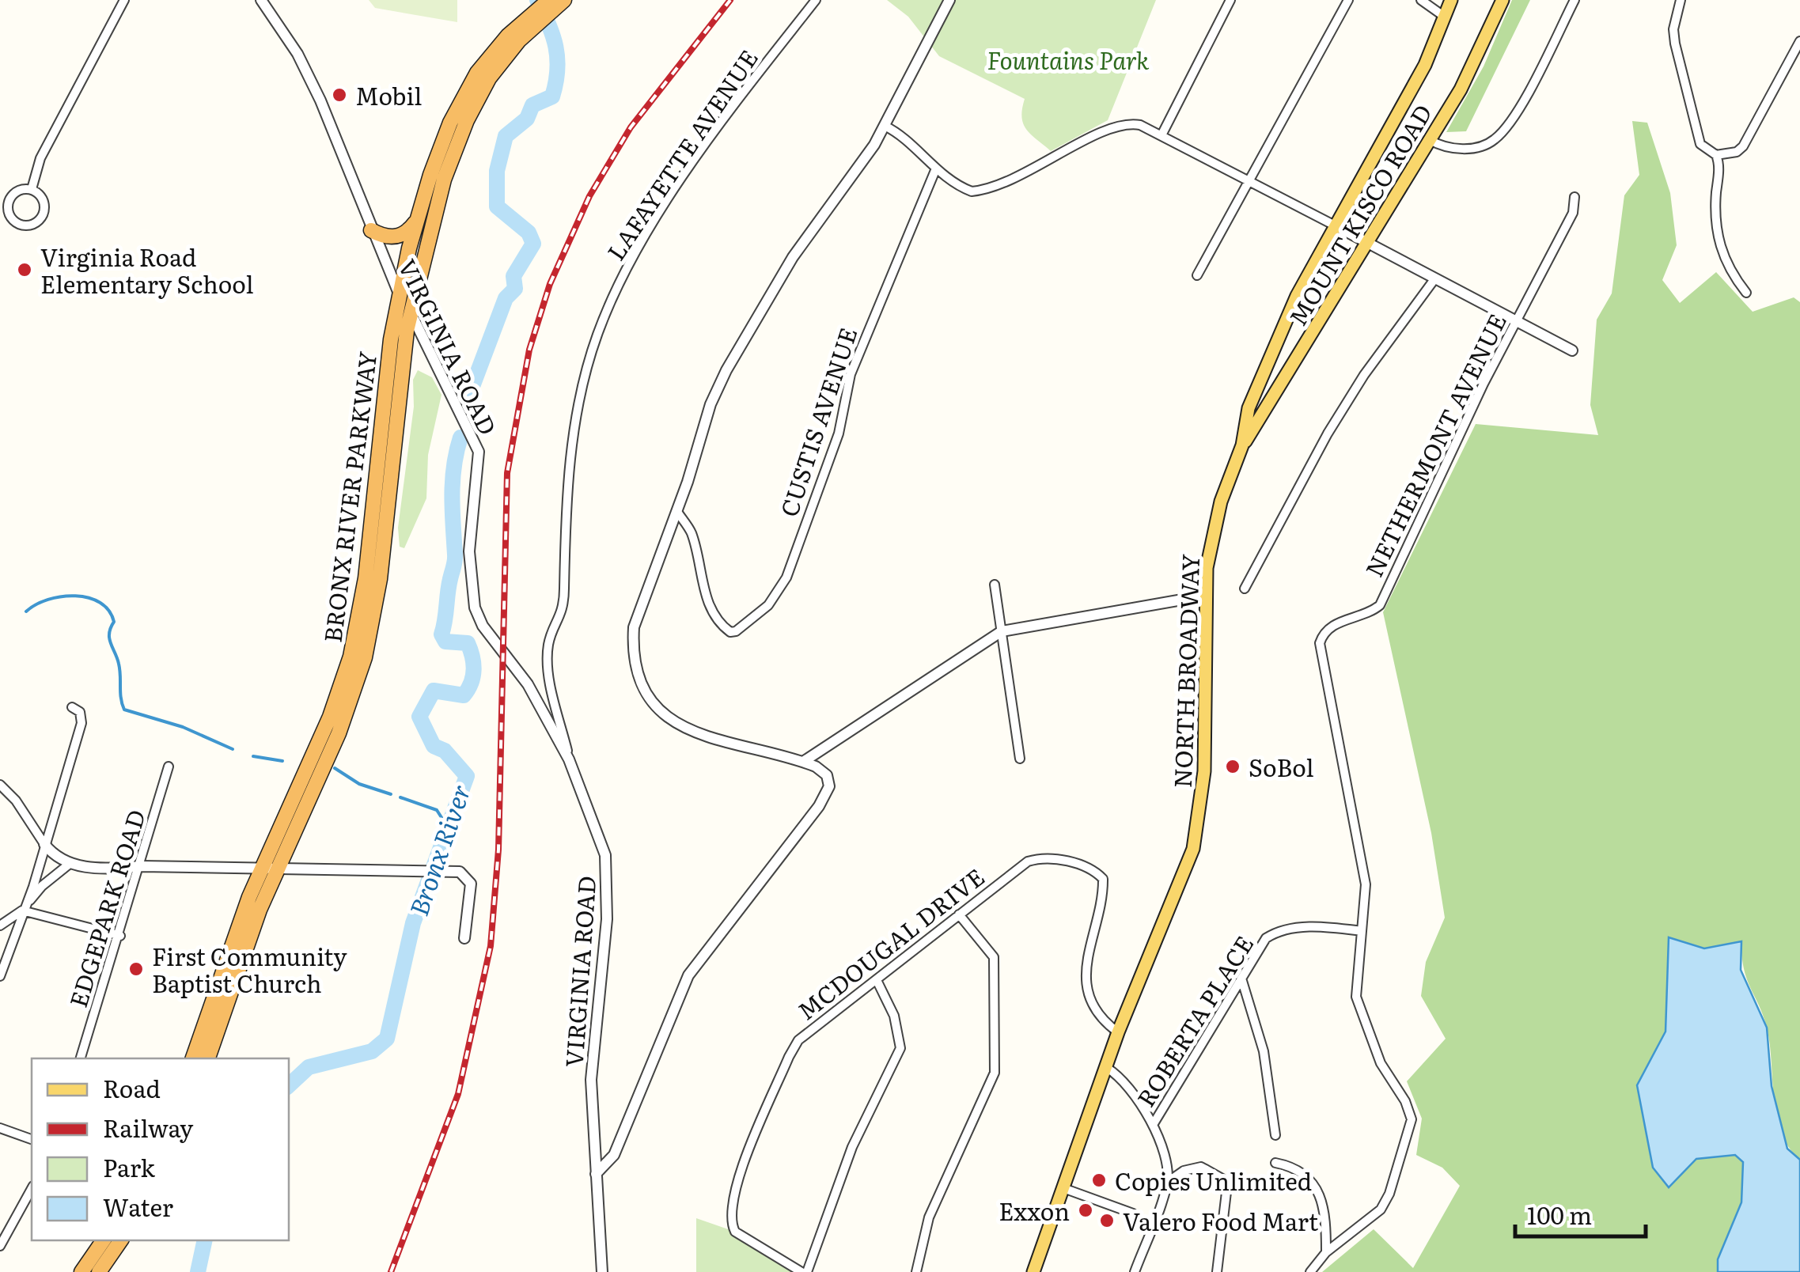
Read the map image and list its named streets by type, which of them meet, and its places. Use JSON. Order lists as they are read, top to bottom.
{
  "streets": {
    "highway": ["BRONX RIVER PARKWAY"],
    "main road": ["MOUNT KISCO ROAD", "NORTH BROADWAY"],
    "street": [
      "LAFAYETTE AVENUE",
      "VIRGINIA ROAD",
      "CUSTIS AVENUE",
      "NETHERMONT AVENUE",
      "EDGEPARK ROAD",
      "MCDOUGAL DRIVE",
      "ROBERTA PLACE"
    ]
  },
  "crossings": [
    ["LAFAYETTE AVENUE", "VIRGINIA ROAD"],
    ["MOUNT KISCO ROAD", "NORTH BROADWAY"],
    ["VIRGINIA ROAD", "BRONX RIVER PARKWAY"],
    ["NETHERMONT AVENUE", "ROBERTA PLACE"],
    ["NORTH BROADWAY", "MCDOUGAL DRIVE"]
  ],
  "water": ["Bronx River"],
  "parks": ["Fountains Park"],
  "places": [
    "Mobil",
    "Virginia Road Elementary School",
    "SoBol",
    "First Community Baptist Church",
    "Copies Unlimited",
    "Exxon",
    "Valero Food Mart"
  ],
  "legend": [
    "Road",
    "Railway",
    "Park",
    "Water"
  ],
  "scale_bar": "100 m"
}
